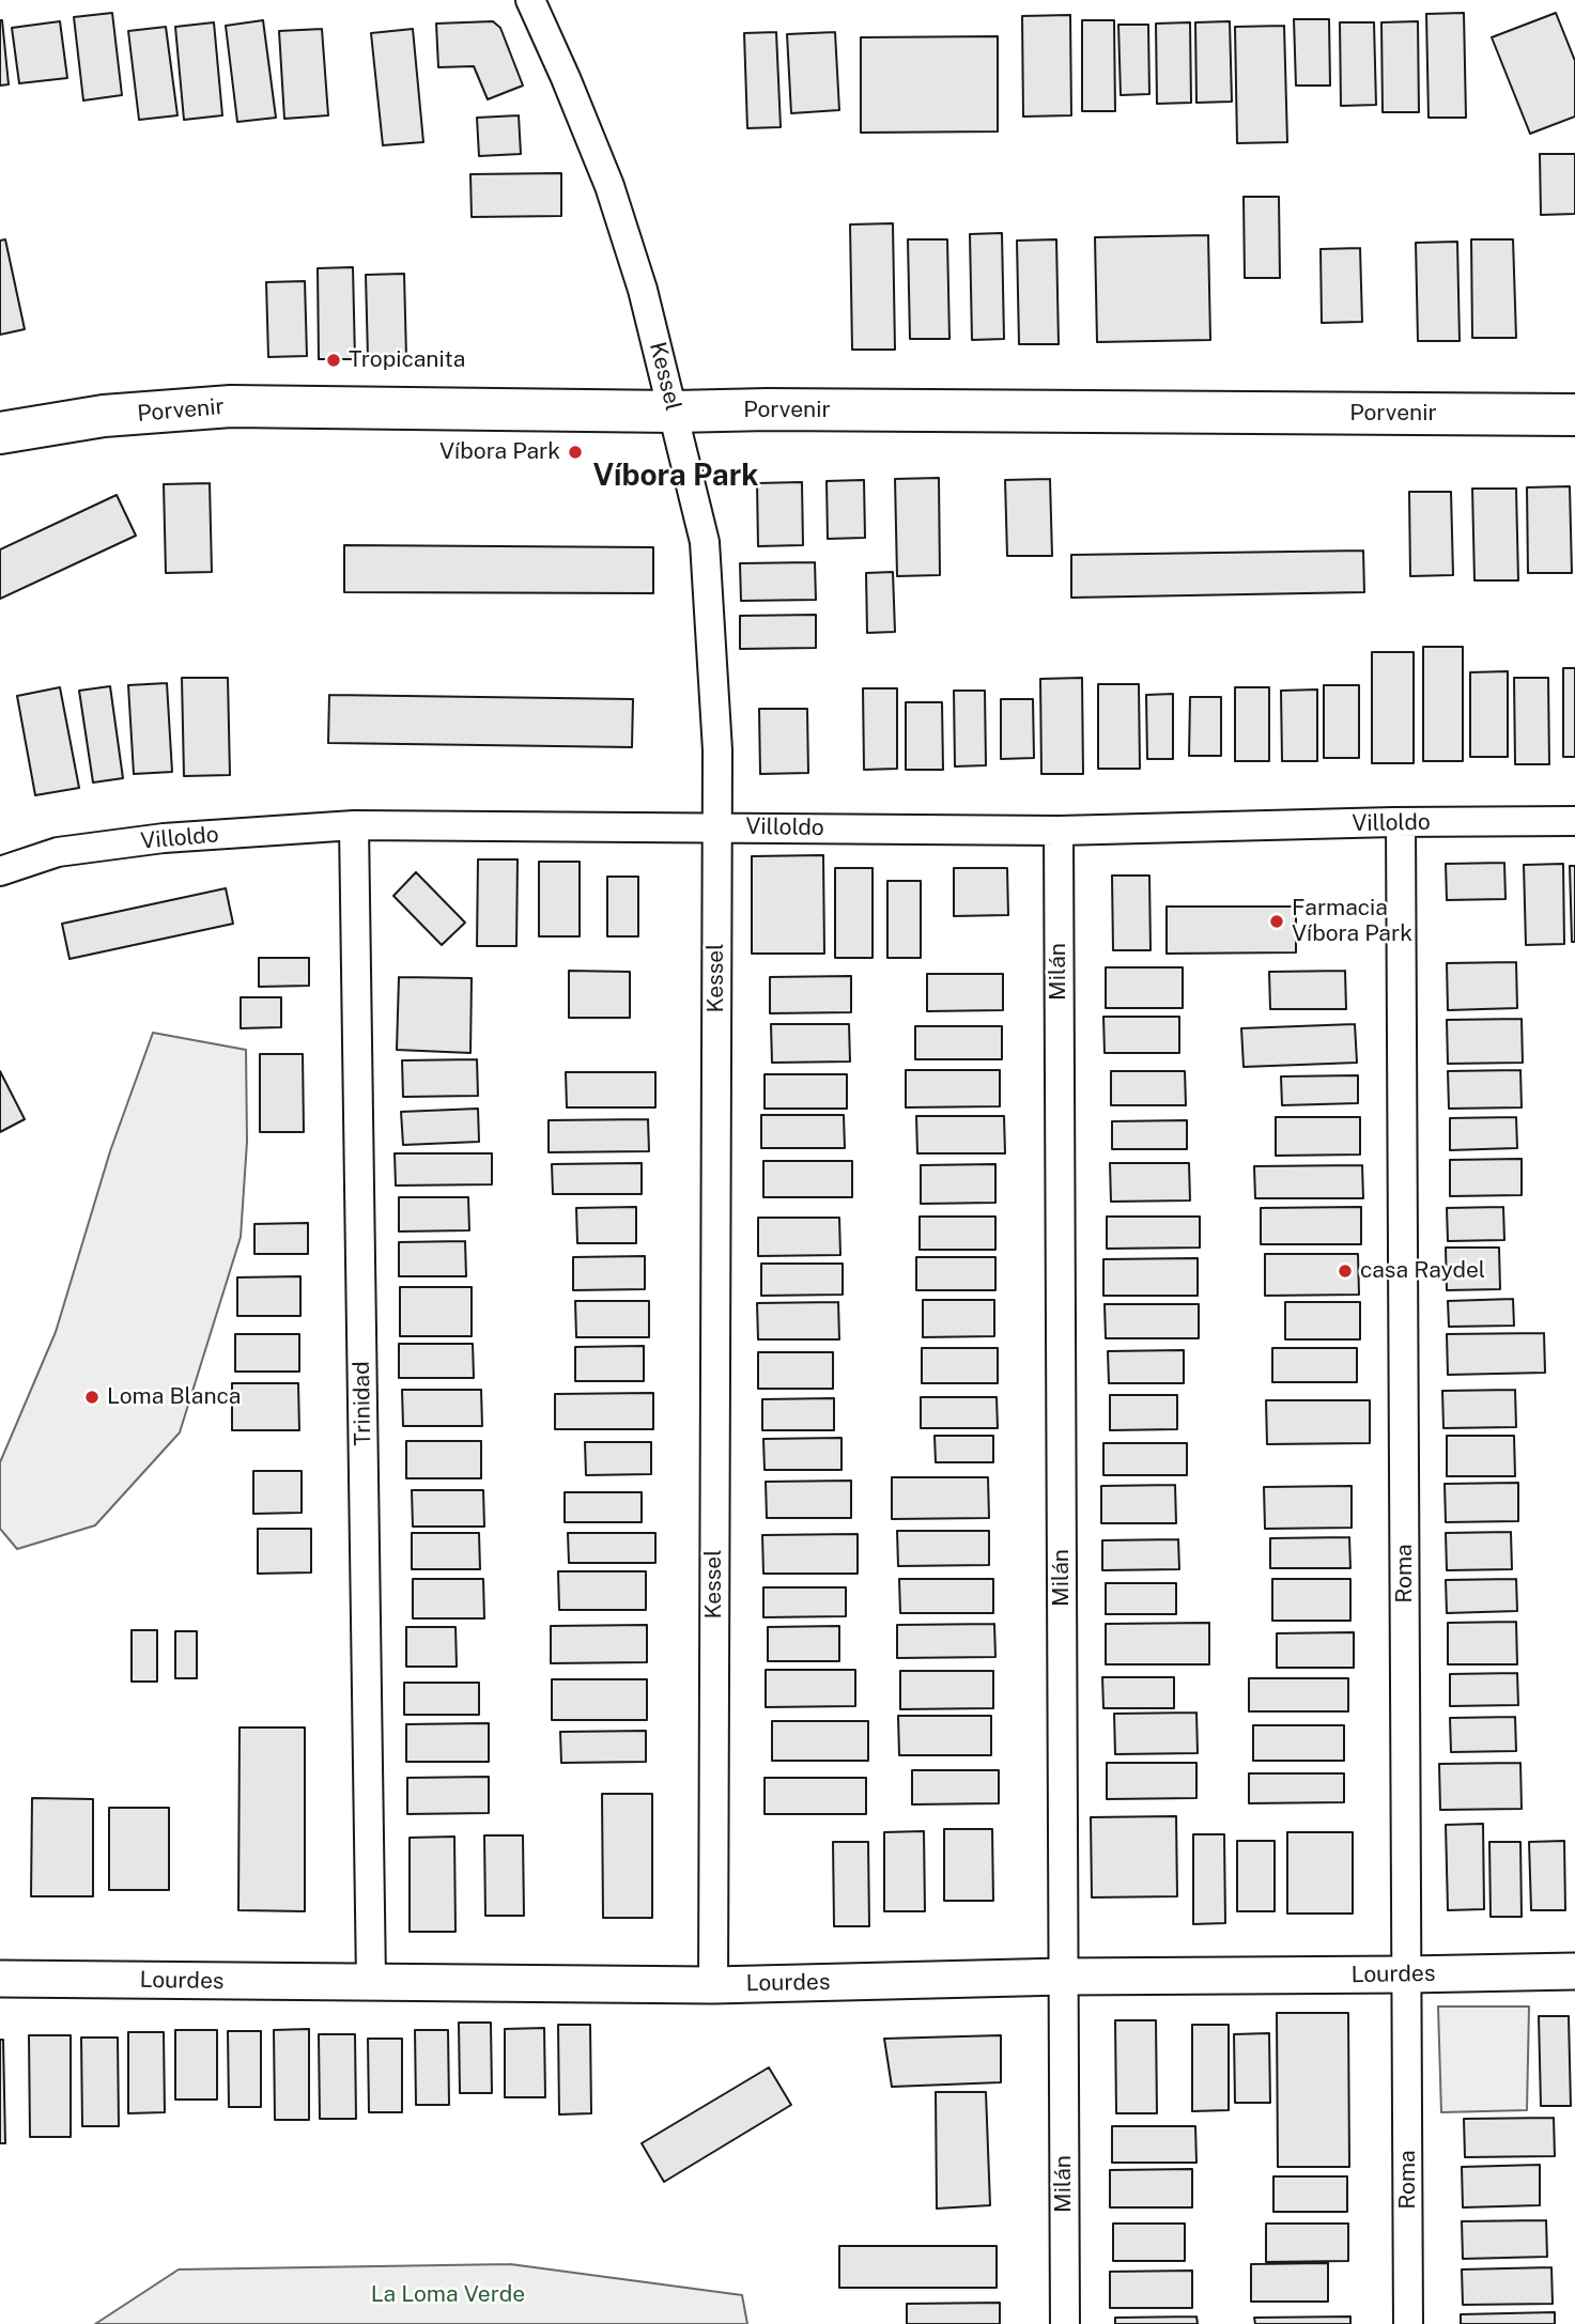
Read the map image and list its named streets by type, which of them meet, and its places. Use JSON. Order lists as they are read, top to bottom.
{
  "streets": {
    "main road": ["Porvenir"],
    "street": [
      "Kessel",
      "Villoldo",
      "Milán",
      "Trinidad",
      "Roma",
      "Lourdes"
    ]
  },
  "crossings": [
    ["Kessel", "Porvenir"],
    ["Kessel", "Villoldo"],
    ["Kessel", "Lourdes"],
    ["Villoldo", "Milán"],
    ["Villoldo", "Trinidad"],
    ["Villoldo", "Roma"],
    ["Milán", "Lourdes"],
    ["Trinidad", "Lourdes"],
    ["Roma", "Lourdes"]
  ],
  "districts": ["Víbora Park"],
  "parks": ["La Loma Verde"],
  "places": [
    "Tropicanita",
    "Víbora Park",
    "Farmacia Víbora Park",
    "casa Raydel",
    "Loma Blanca"
  ]
}
